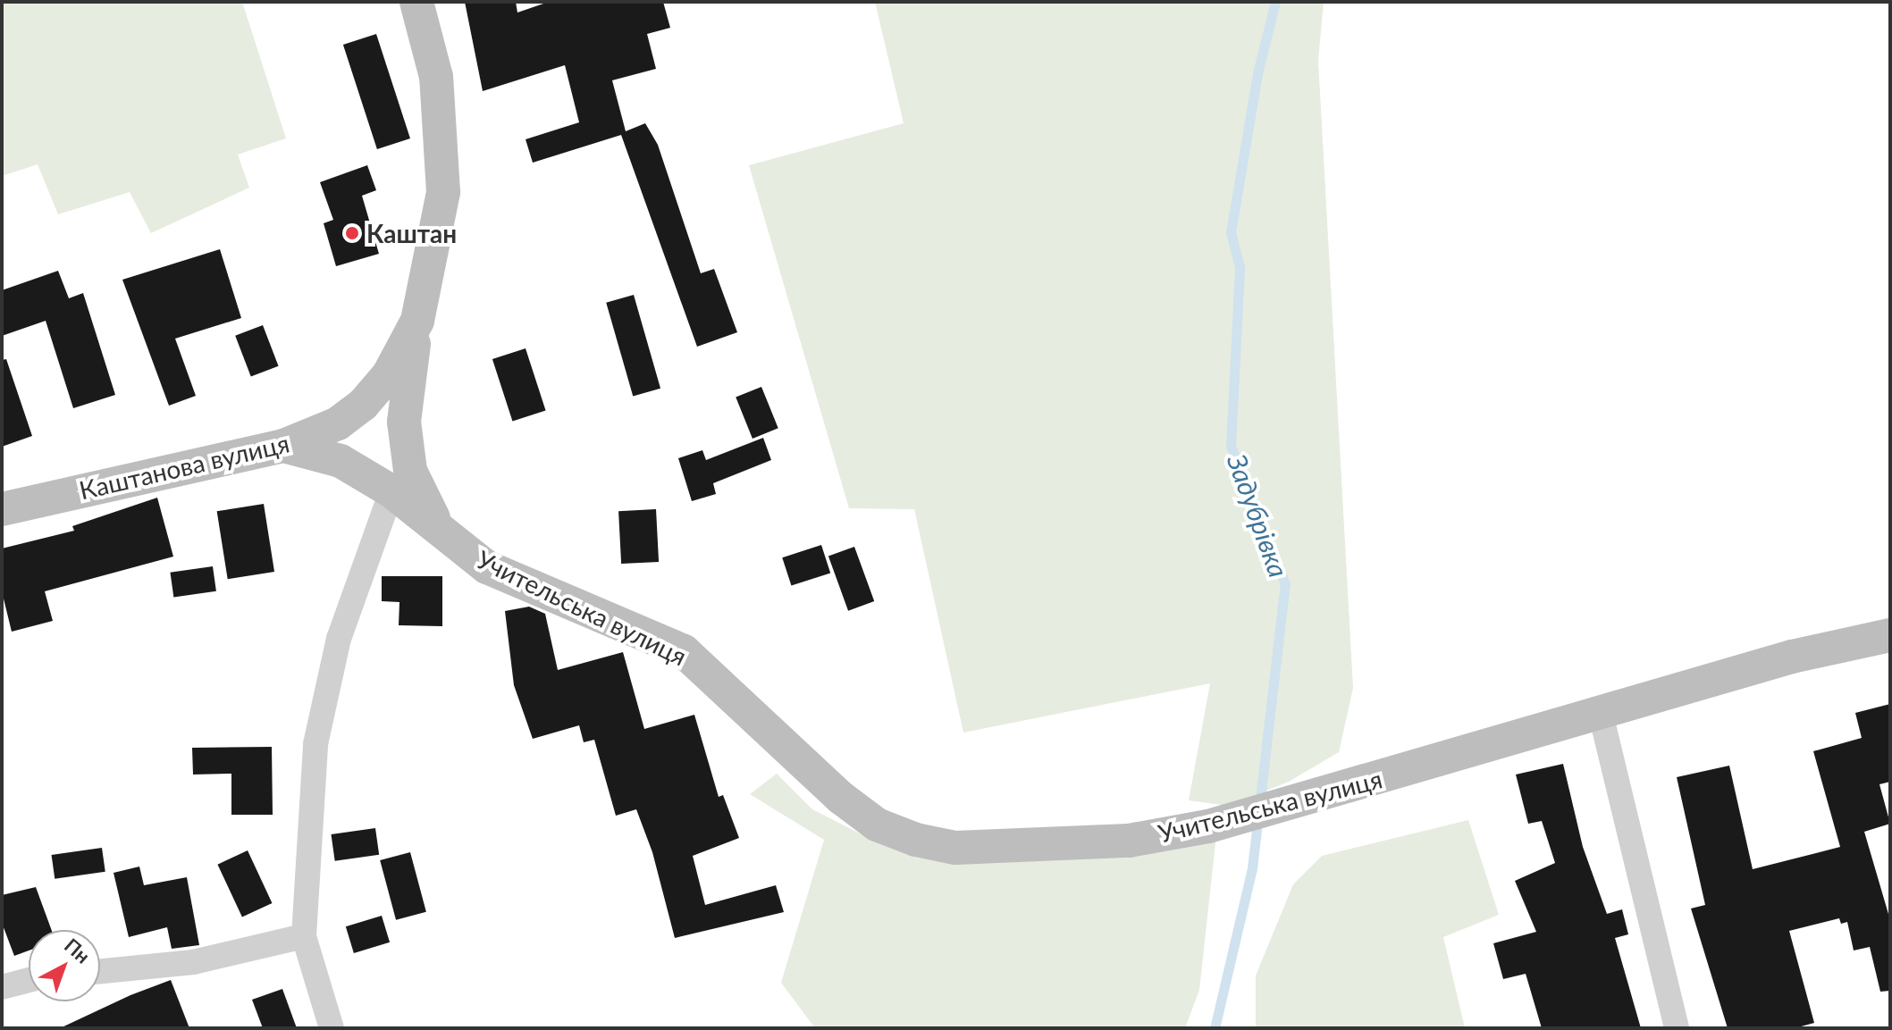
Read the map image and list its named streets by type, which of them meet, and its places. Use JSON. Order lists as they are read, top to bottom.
{
  "streets": {
    "main road": ["Каштанова вулиця", "Учительська вулиця"]
  },
  "crossings": [
    ["Каштанова вулиця", "Учительська вулиця"]
  ],
  "water": ["Задубрівка"],
  "places": ["Каштан"],
  "north": "top right"
}
